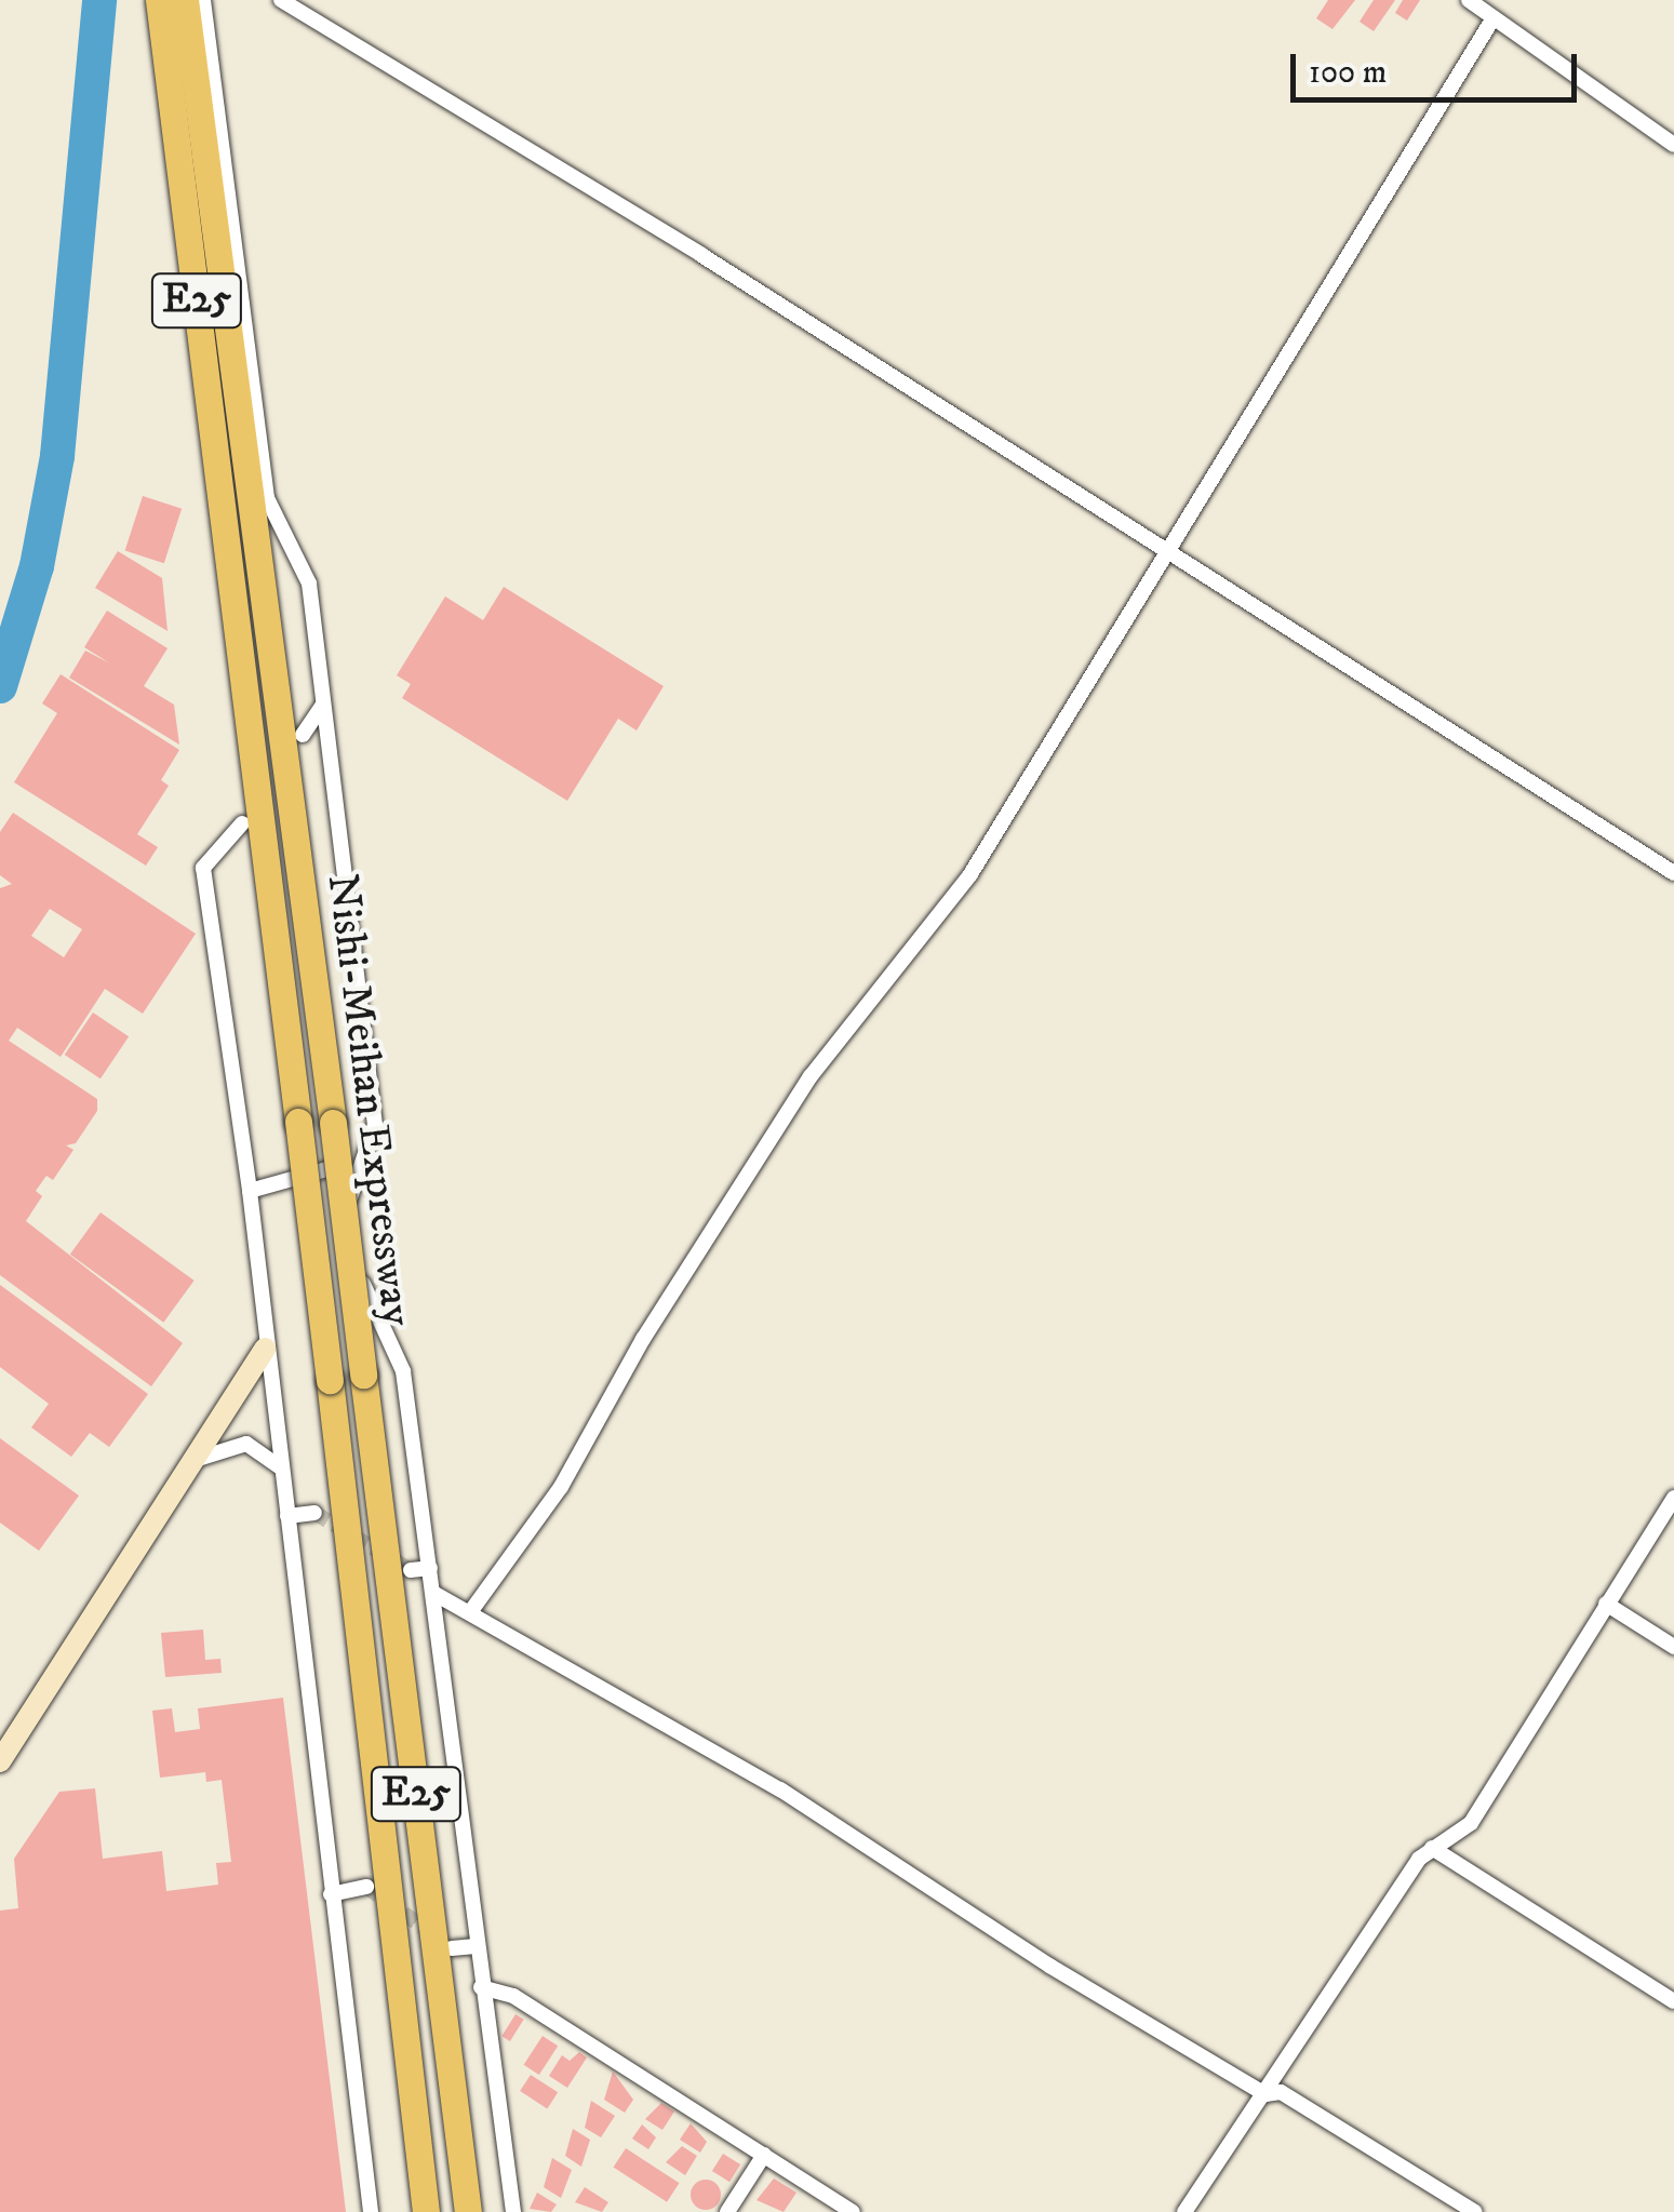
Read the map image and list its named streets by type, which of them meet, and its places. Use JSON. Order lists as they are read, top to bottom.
{
  "streets": {
    "highway": ["E25", "Nishi-Meihan Expressway"]
  },
  "scale_bar": "100 m"
}
